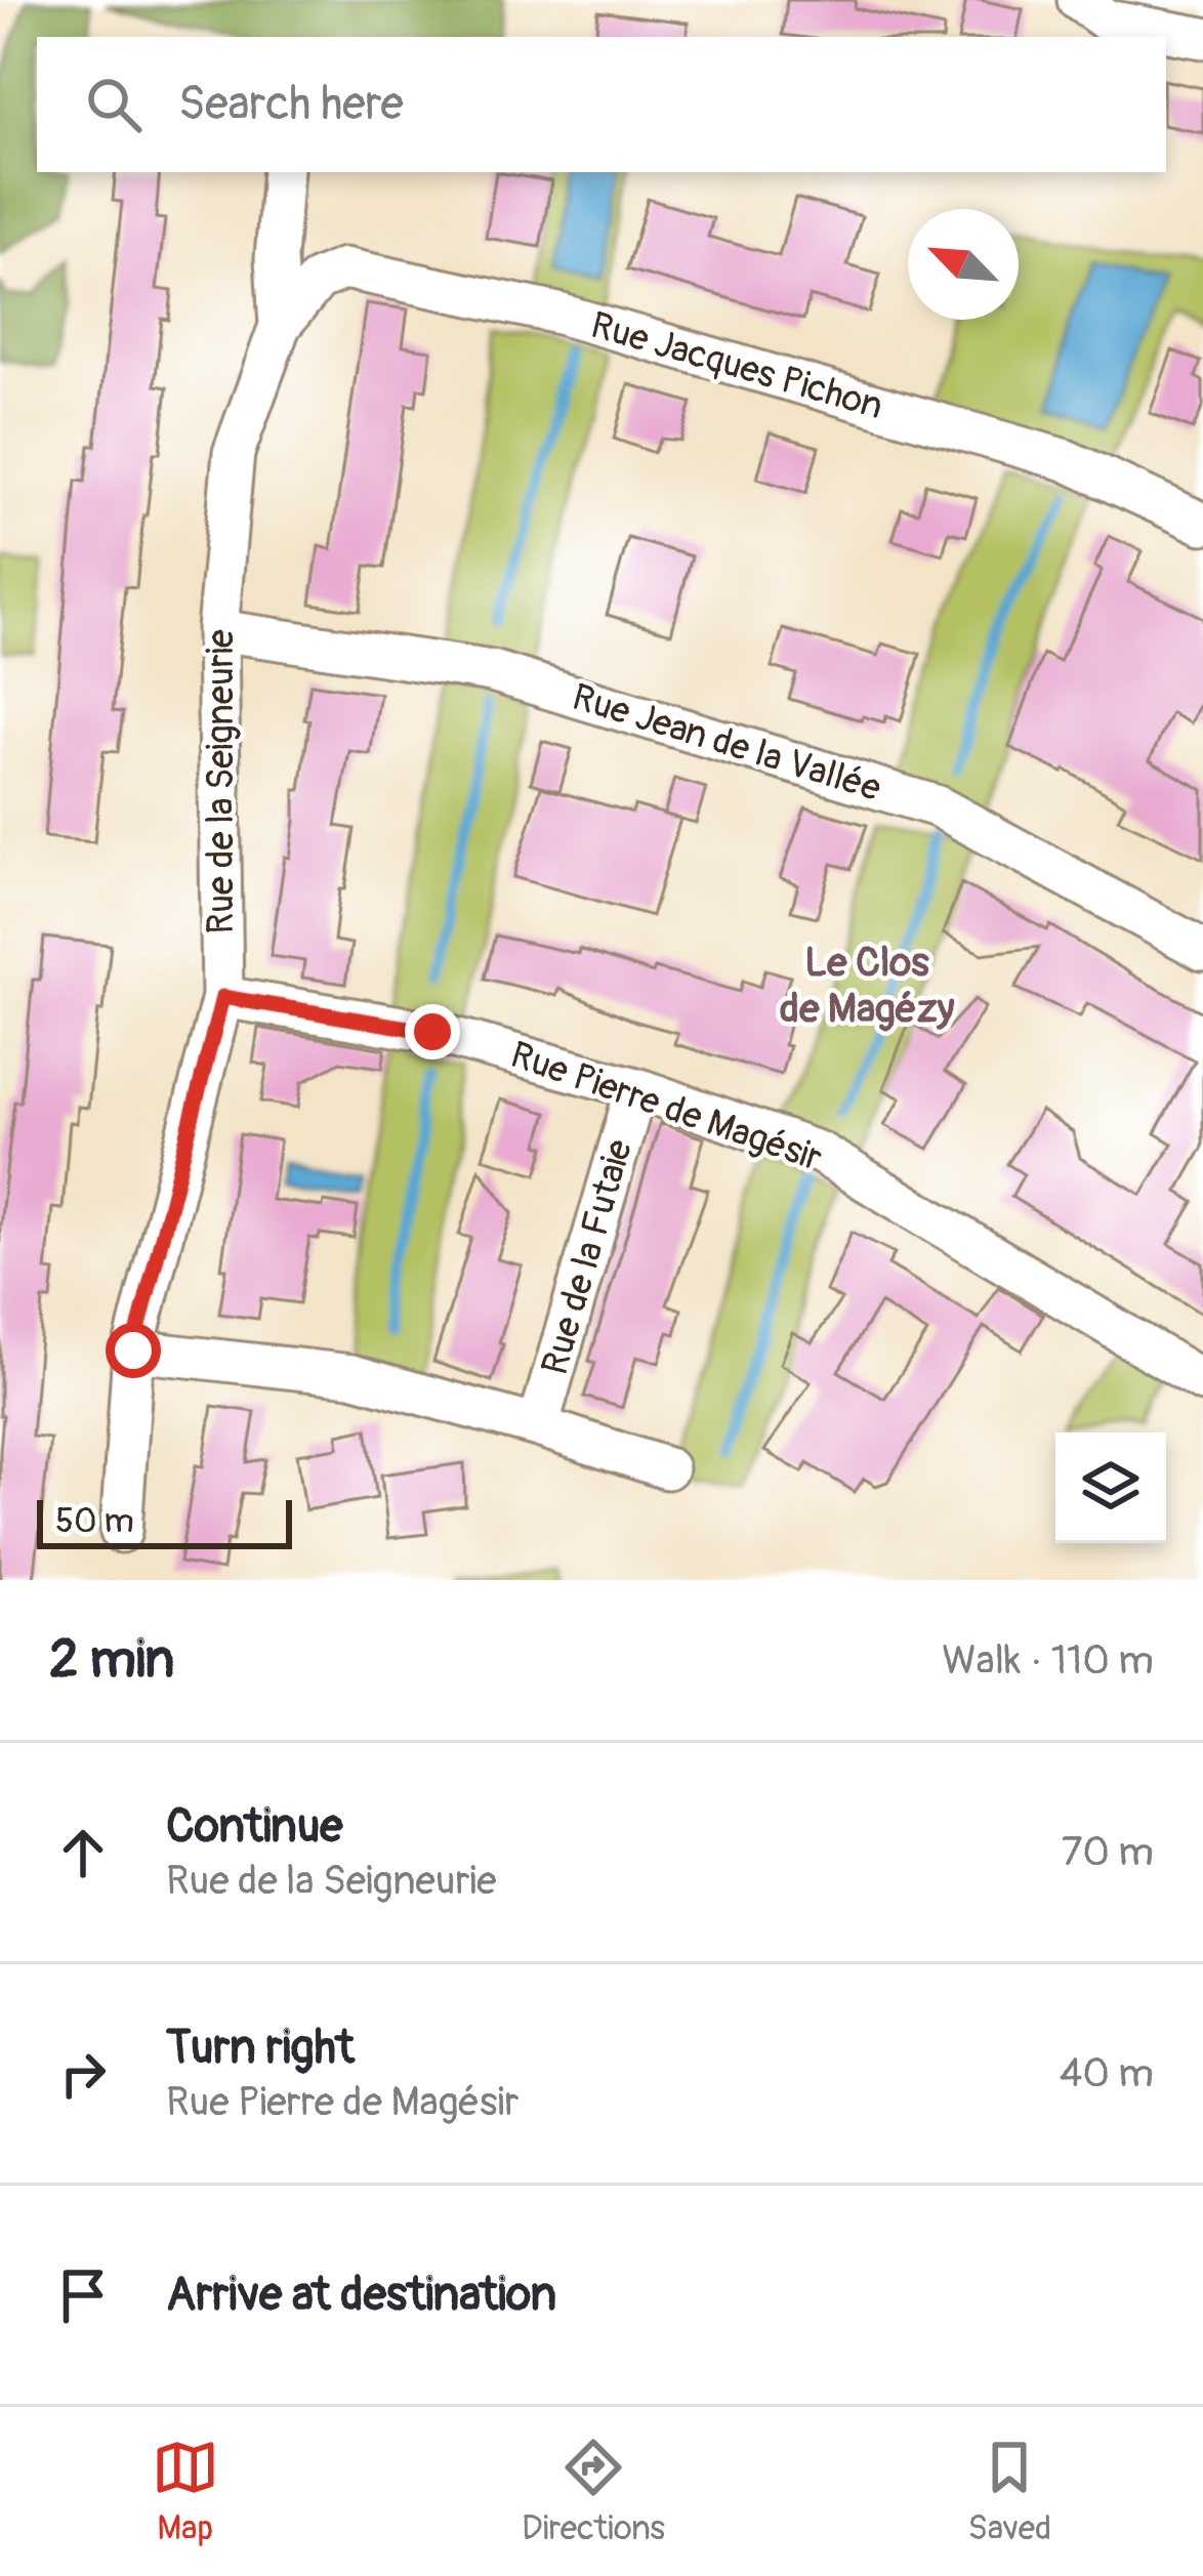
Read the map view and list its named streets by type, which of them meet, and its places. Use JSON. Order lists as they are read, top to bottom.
{
  "streets": {
    "street": [
      "Rue Jacques Pichon",
      "Rue Jean de la Vallée",
      "Rue de la Seigneurie",
      "Rue Pierre de Magésir",
      "Rue de la Futaie"
    ]
  },
  "crossings": [
    ["Rue Jacques Pichon", "Rue de la Seigneurie"],
    ["Rue Jean de la Vallée", "Rue de la Seigneurie"],
    ["Rue de la Seigneurie", "Rue Pierre de Magésir"],
    ["Rue Pierre de Magésir", "Rue de la Futaie"]
  ],
  "districts": ["Le Clos de Magézy"],
  "scale_bar": "50 m",
  "north": "top left",
  "page": {
    "search": "Search here",
    "scale": "50 m",
    "heading": ["2 min", "Walk · 110 m"],
    "list": [
      ["Continue", "Rue de la Seigneurie", "70 m"],
      ["Turn right", "Rue Pierre de Magésir", "40 m"],
      "Arrive at destination"
    ],
    "nav": ["Map", "Directions", "Saved"]
  }
}
